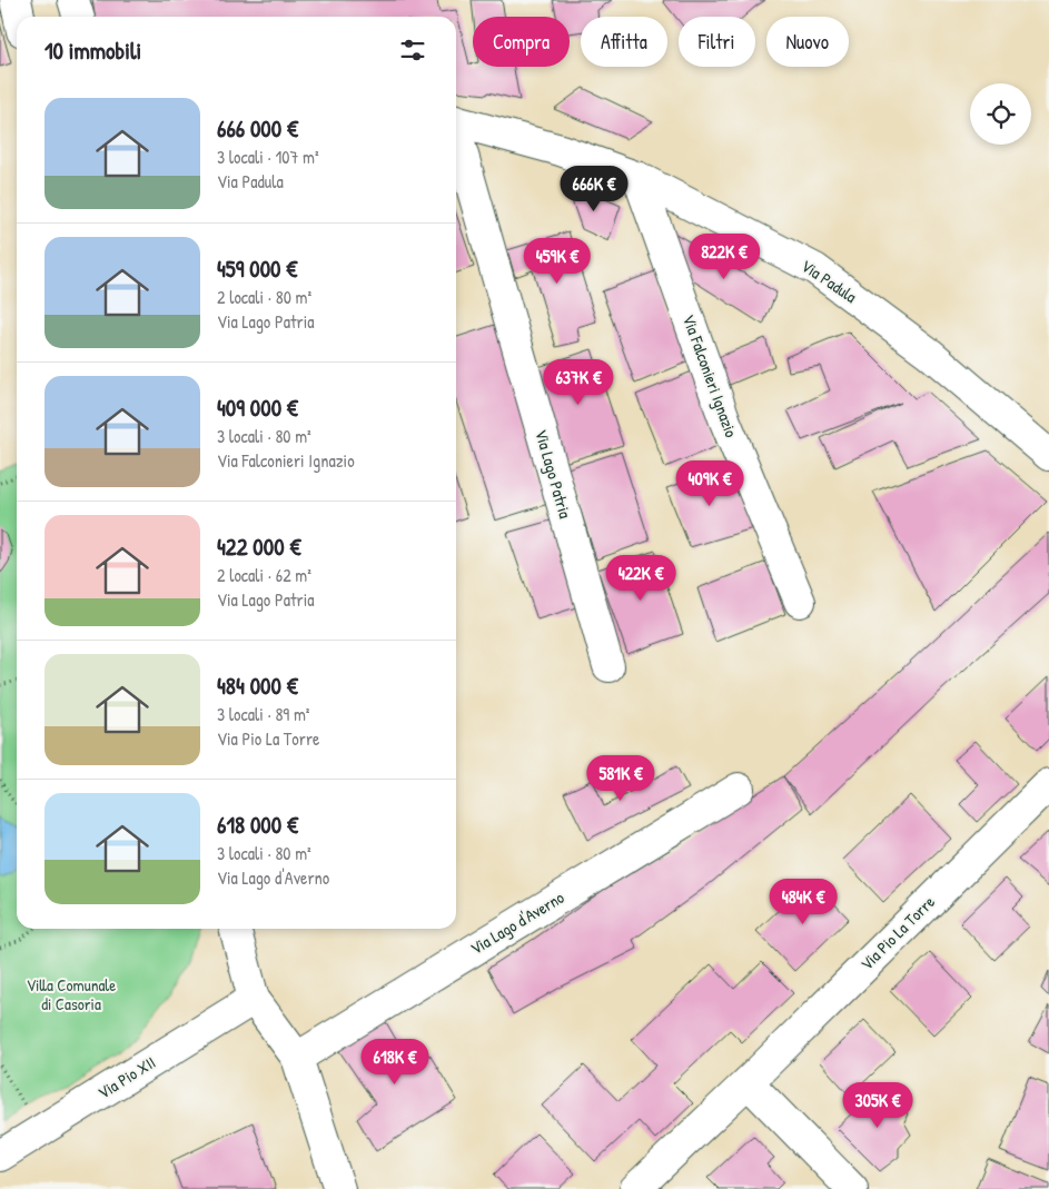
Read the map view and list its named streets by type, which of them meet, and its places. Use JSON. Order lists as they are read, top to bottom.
{
  "streets": {
    "street": [
      "Via Padula",
      "Via Falconieri Ignazio",
      "Via Lago Patria",
      "Via Lago d'Averno",
      "Via Pio La Torre",
      "Via Pio XII"
    ]
  },
  "crossings": [
    ["Via Padula", "Via Falconieri Ignazio"]
  ],
  "parks": ["Villa Comunale di Casoria"],
  "page": {
    "chip": [
      "Compra",
      "Affitta",
      "Filtri",
      "Nuovo"
    ],
    "heading": "10 immobili",
    "list": [
      {
        "name": "666 000 €",
        "note": "3 locali · 107 m² · Via Padula"
      },
      {
        "name": "459 000 €",
        "note": "2 locali · 80 m² · Via Lago Patria"
      },
      {
        "name": "409 000 €",
        "note": "3 locali · 80 m² · Via Falconieri Ignazio"
      },
      {
        "name": "422 000 €",
        "note": "2 locali · 62 m² · Via Lago Patria"
      },
      {
        "name": "484 000 €",
        "note": "3 locali · 89 m² · Via Pio La Torre"
      },
      {
        "name": "618 000 €",
        "note": "3 locali · 80 m² · Via Lago d'Averno"
      }
    ],
    "price": [
      "666K €",
      "822K €",
      "459K €",
      "637K €",
      "409K €",
      "422K €",
      "581K €",
      "484K €",
      "618K €",
      "305K €"
    ]
  }
}
